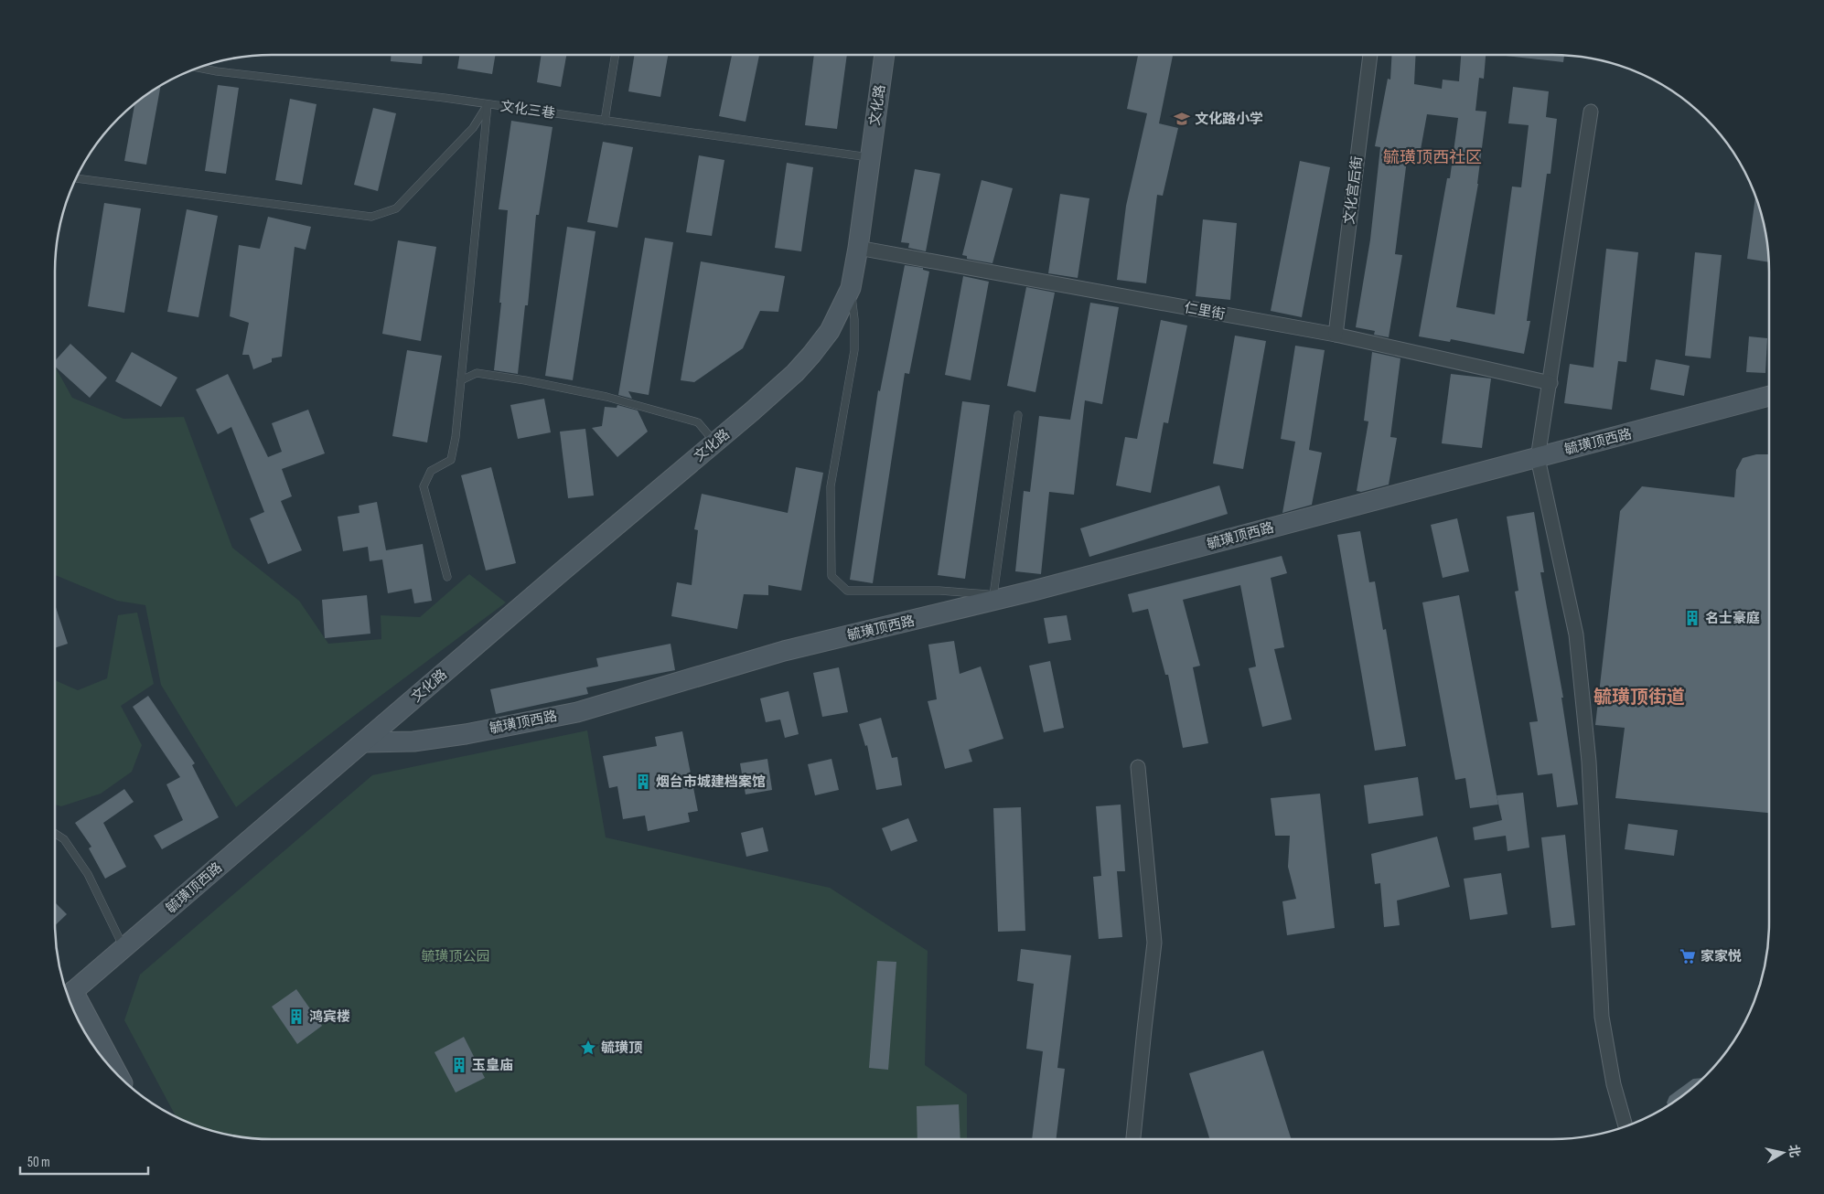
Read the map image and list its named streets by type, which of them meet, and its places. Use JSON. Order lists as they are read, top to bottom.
{
  "streets": {
    "street": [
      "文化路",
      "文化宫后街",
      "仁里街",
      "毓璜顶西路"
    ],
    "lane": ["文化三巷"]
  },
  "crossings": [
    ["文化路", "文化三巷"],
    ["文化路", "仁里街"],
    ["文化路", "毓璜顶西路"],
    ["文化宫后街", "仁里街"]
  ],
  "districts": ["毓璜顶西社区", "毓璜顶街道"],
  "parks": ["毓璜顶公园"],
  "places": {
    "school or university": ["文化路小学"],
    "building": [
      "名士豪庭",
      "烟台市城建档案馆",
      "鸿宾楼",
      "玉皇庙"
    ],
    "supermarket": ["家家悦"],
    "place": ["毓璜顶"]
  },
  "scale_bar": "50 m",
  "north": "right"
}
